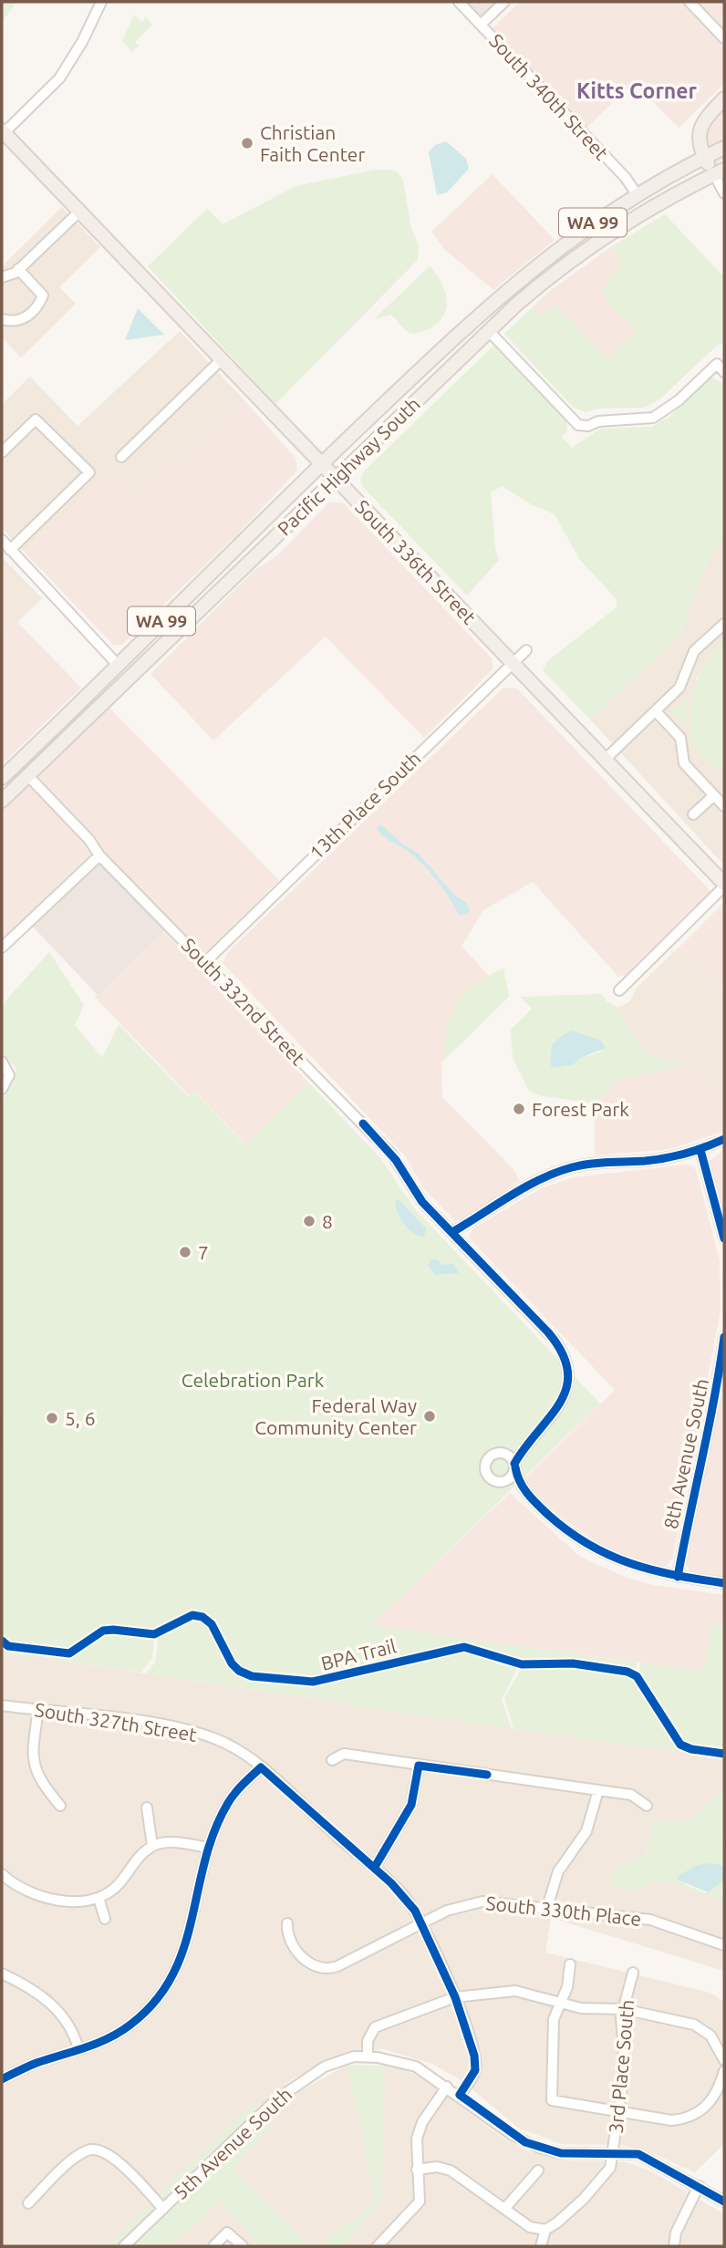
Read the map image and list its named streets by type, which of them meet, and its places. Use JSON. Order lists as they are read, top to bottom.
{
  "streets": {
    "main road": ["WA 99", "Pacific Highway South", "South 336th Street"],
    "street": [
      "South 340th Street",
      "13th Place South",
      "South 332nd Street",
      "8th Avenue South",
      "South 327th Street",
      "South 330th Place",
      "3rd Place South",
      "5th Avenue South"
    ],
    "cycle path": ["BPA Trail"]
  },
  "crossings": [
    ["South 340th Street", "Pacific Highway South"],
    ["Pacific Highway South", "South 336th Street"],
    ["Pacific Highway South", "South 332nd Street"],
    ["South 336th Street", "13th Place South"],
    ["13th Place South", "South 332nd Street"],
    ["South 327th Street", "South 330th Place"],
    ["South 327th Street", "5th Avenue South"],
    ["3rd Place South", "5th Avenue South"]
  ],
  "districts": ["Kitts Corner"],
  "parks": ["Celebration Park"],
  "places": [
    "Christian Faith Center",
    "Forest Park",
    "8",
    "7",
    "Federal Way Community Center",
    "5, 6"
  ]
}
